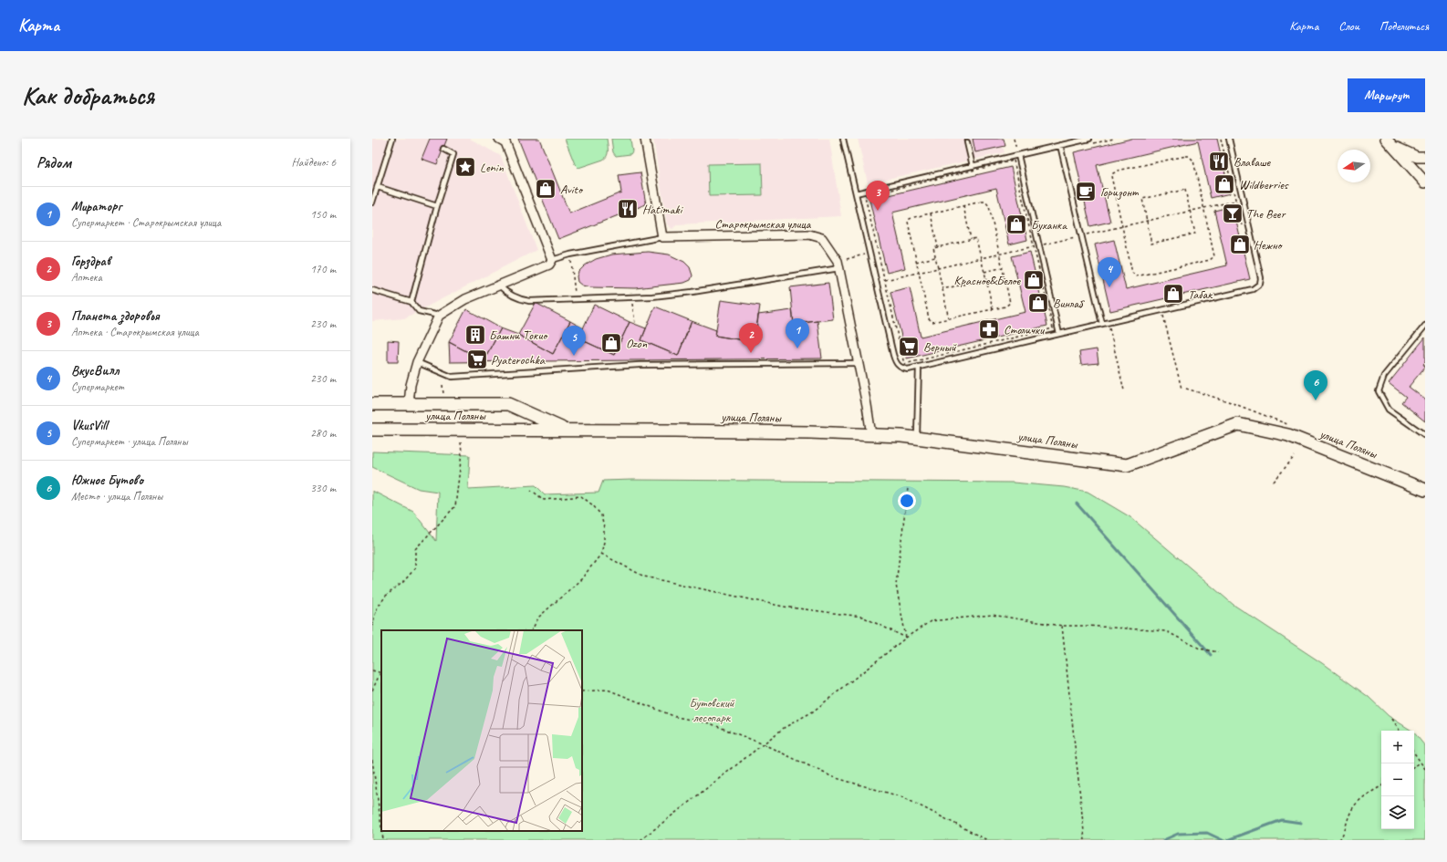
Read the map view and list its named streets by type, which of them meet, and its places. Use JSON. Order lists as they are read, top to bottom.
{
  "streets": {
    "main road": ["улица Поляны"],
    "street": ["Старокрымская улица"]
  },
  "crossings": [
    ["Старокрымская улица", "улица Поляны"]
  ],
  "parks": ["Бутовский лесопарк"],
  "places": {
    "restaurant": ["Влаваше", "Hatimaki"],
    "place": ["Lenin"],
    "shop": [
      "Wildberries",
      "Avito",
      "Буханка",
      "Нежно",
      "Красное&Белое",
      "Табак",
      "Винлаб",
      "Ozon"
    ],
    "cafe": ["Горизонт"],
    "bar": ["The Beer"],
    "pharmacy": ["Столички"],
    "building": ["Башни Токио"],
    "supermarket": ["Верный", "Pyaterochka"]
  },
  "north": "left",
  "page": {
    "header": "Карта",
    "nav": ["Карта", "Слои", "Поделиться"],
    "buttons": "Маршрут",
    "title": "Как добраться",
    "heading": ["Рядом", "Найдено: 6"],
    "pins": [
      "3",
      "4",
      "1",
      "2",
      "5",
      "6"
    ],
    "list": [
      {
        "mark": "1",
        "name": "Мираторг",
        "note": "Супермаркет · Старокрымская улица",
        "value": "150 m"
      },
      {
        "mark": "2",
        "name": "Горздрав",
        "note": "Аптека",
        "value": "170 m"
      },
      {
        "mark": "3",
        "name": "Планета здоровья",
        "note": "Аптека · Старокрымская улица",
        "value": "230 m"
      },
      {
        "mark": "4",
        "name": "ВкусВилл",
        "note": "Супермаркет",
        "value": "230 m"
      },
      {
        "mark": "5",
        "name": "VkusVill",
        "note": "Супермаркет · улица Поляны",
        "value": "280 m"
      },
      {
        "mark": "6",
        "name": "Южное Бутово",
        "note": "Место · улица Поляны",
        "value": "330 m"
      }
    ],
    "map_buttons": ["+", "−"]
  }
}
